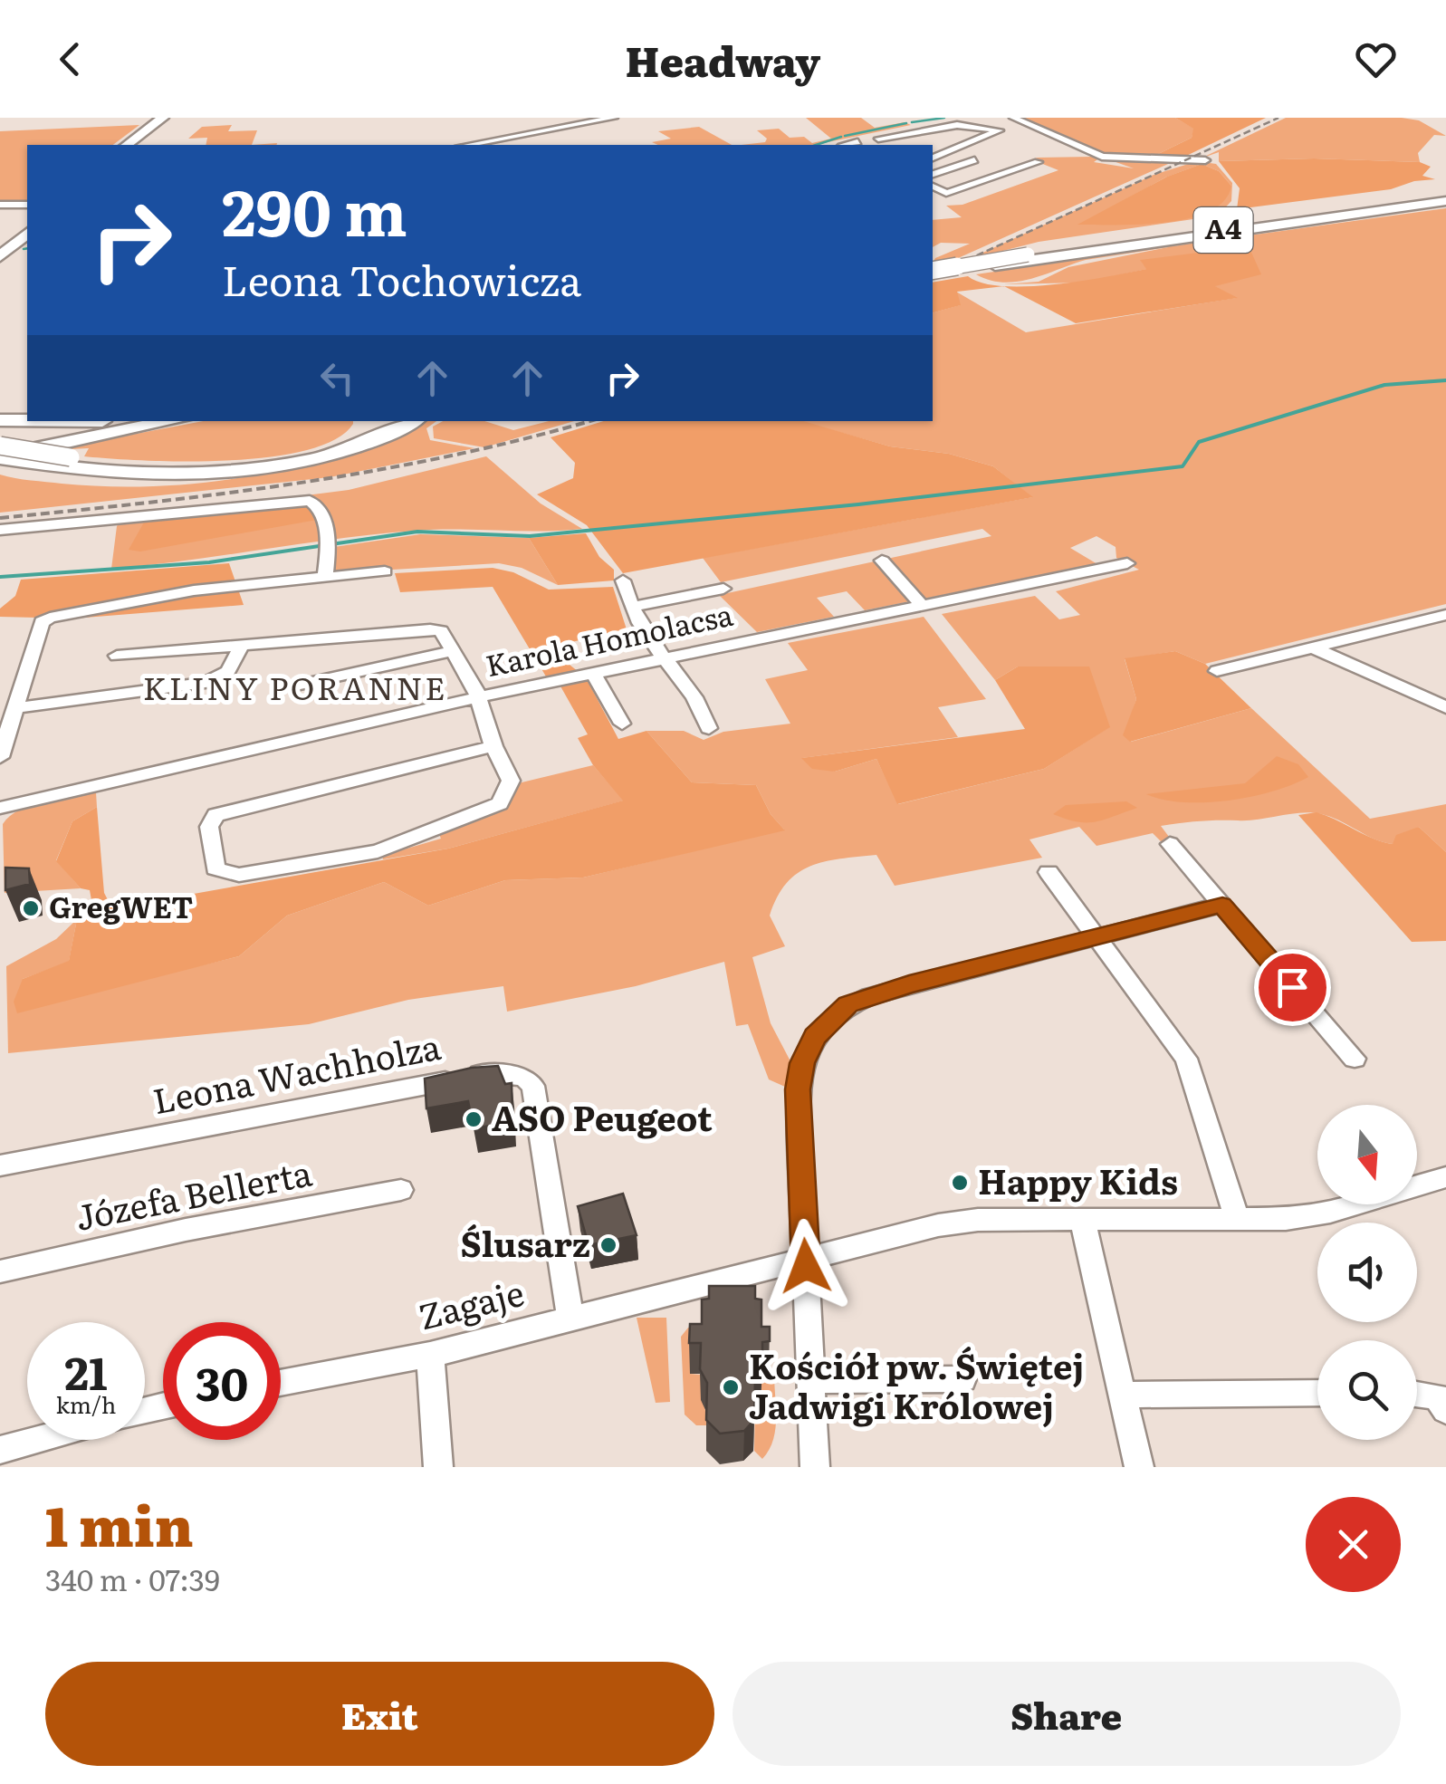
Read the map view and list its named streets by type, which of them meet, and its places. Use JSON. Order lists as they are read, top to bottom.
{
  "streets": {
    "highway": ["A4"],
    "street": [
      "Karola Homolacsa",
      "Leona Wachholza",
      "Józefa Bellerta",
      "Zagaje"
    ]
  },
  "crossings": [
    ["Leona Wachholza", "Zagaje"]
  ],
  "districts": ["KLINY PORANNE"],
  "places": [
    "GregWET",
    "ASO Peugeot",
    "Happy Kids",
    "Ślusarz",
    "Kościół pw. Świętej Jadwigi Królowej"
  ],
  "north": "bottom",
  "page": {
    "header": "Headway",
    "turn": ["290 m", "Leona Tochowicza"],
    "speed": "21 km/h",
    "limit": "30",
    "heading": ["1 min", "340 m · 07:39"],
    "buttons": ["Exit", "Share"]
  }
}
